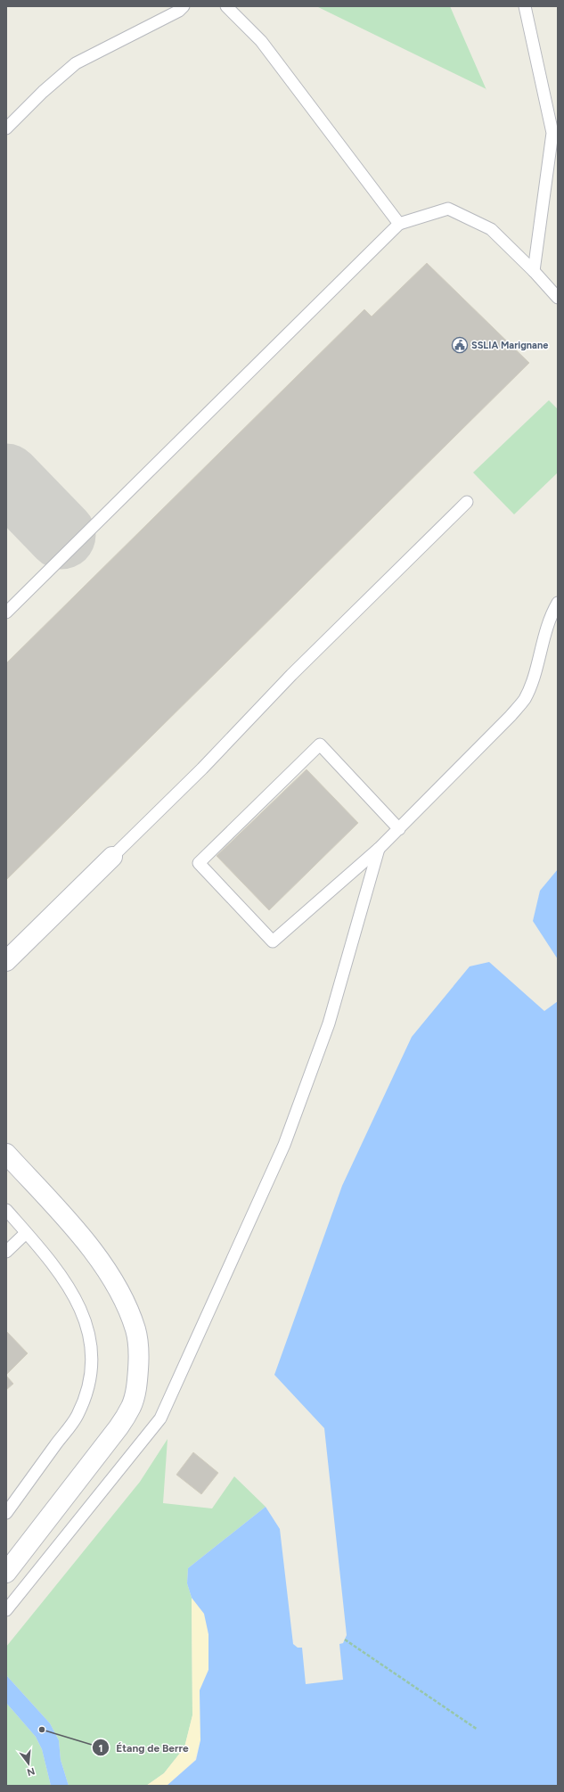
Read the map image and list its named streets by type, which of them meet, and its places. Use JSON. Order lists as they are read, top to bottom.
{
  "places": {
    "public building": ["SSLIA Marignane"],
    "other": ["Étang de Berre"]
  },
  "north": "bottom"
}
